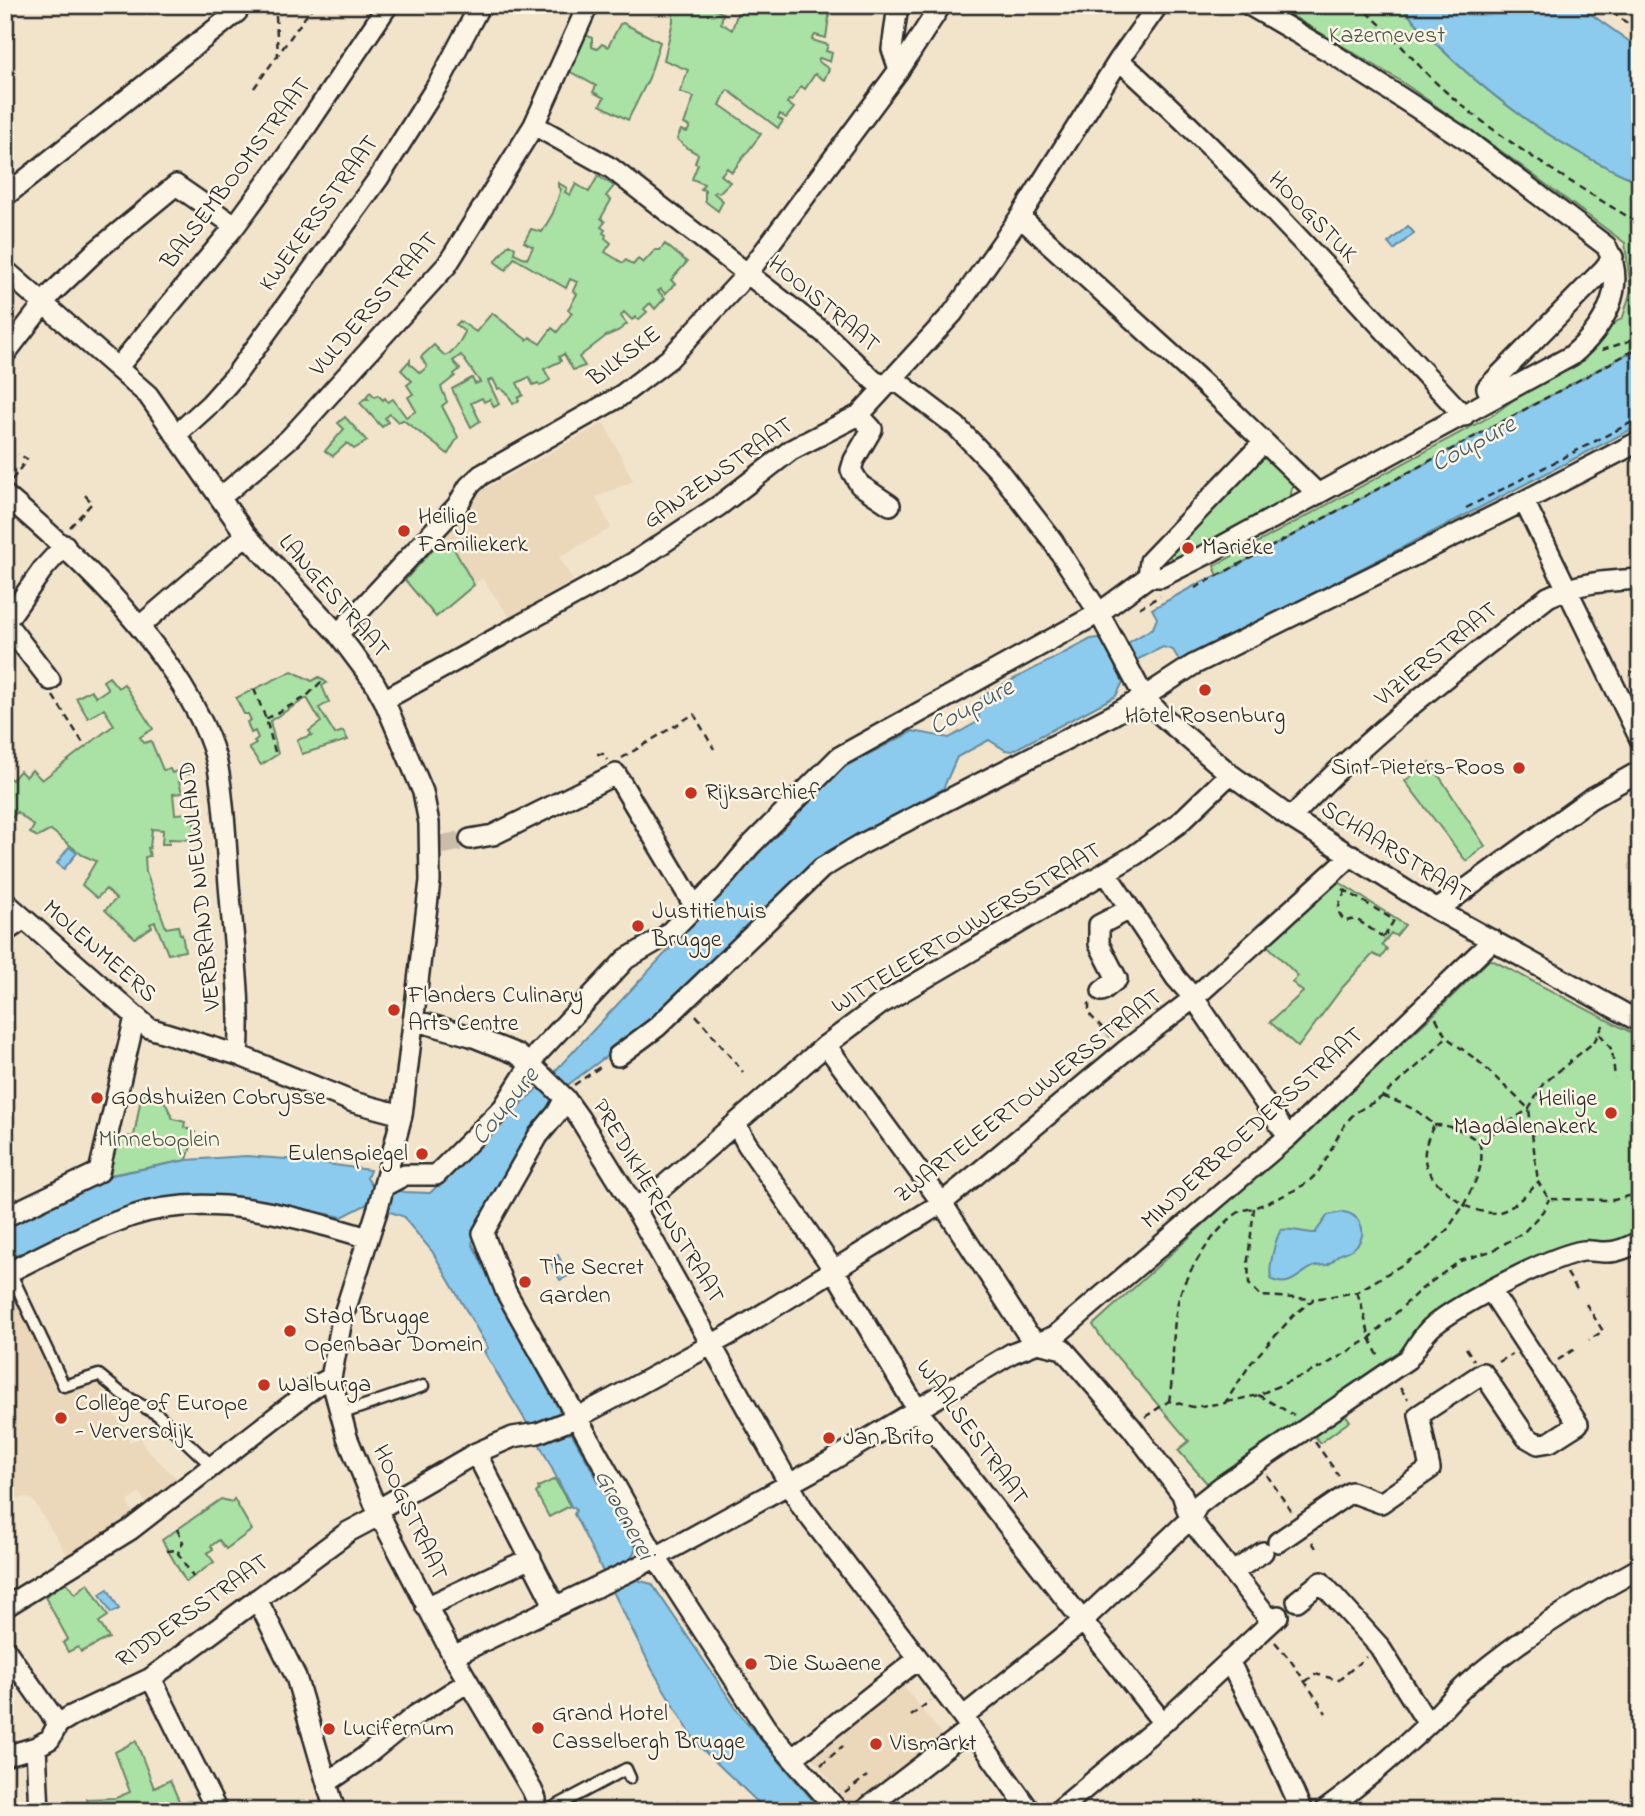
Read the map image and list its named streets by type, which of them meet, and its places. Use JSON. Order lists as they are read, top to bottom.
{
  "streets": {
    "street": [
      "BALSEMBOOMSTRAAT",
      "KWEKERSSTRAAT",
      "HOOGSTUK",
      "VULDERSSTRAAT",
      "HOOISTRAAT",
      "BILKSKE",
      "GANZENSTRAAT",
      "LANGESTRAAT",
      "VIZIERSTRAAT",
      "SCHAARSTRAAT",
      "VERBRAND NIEUWLAND",
      "WITTELEERTOUWERSSTRAAT",
      "MOLENMEERS",
      "ZWARTELEERTOUWERSSTRAAT",
      "MINDERBROEDERSSTRAAT",
      "PREDIKHERENSTRAAT",
      "WAALSESTRAAT",
      "HOOGSTRAAT",
      "RIDDERSSTRAAT"
    ]
  },
  "crossings": [
    ["BALSEMBOOMSTRAAT", "LANGESTRAAT"],
    ["KWEKERSSTRAAT", "LANGESTRAAT"],
    ["HOOGSTUK", "GANZENSTRAAT"],
    ["VULDERSSTRAAT", "HOOISTRAAT"],
    ["VULDERSSTRAAT", "LANGESTRAAT"],
    ["HOOISTRAAT", "BILKSKE"],
    ["HOOISTRAAT", "GANZENSTRAAT"],
    ["HOOISTRAAT", "SCHAARSTRAAT"],
    ["BILKSKE", "LANGESTRAAT"],
    ["GANZENSTRAAT", "LANGESTRAAT"],
    ["LANGESTRAAT", "MOLENMEERS"],
    ["LANGESTRAAT", "PREDIKHERENSTRAAT"],
    ["LANGESTRAAT", "HOOGSTRAAT"],
    ["VIZIERSTRAAT", "SCHAARSTRAAT"],
    ["SCHAARSTRAAT", "WITTELEERTOUWERSSTRAAT"],
    ["SCHAARSTRAAT", "ZWARTELEERTOUWERSSTRAAT"],
    ["SCHAARSTRAAT", "MINDERBROEDERSSTRAAT"],
    ["VERBRAND NIEUWLAND", "MOLENMEERS"],
    ["WITTELEERTOUWERSSTRAAT", "PREDIKHERENSTRAAT"],
    ["WITTELEERTOUWERSSTRAAT", "WAALSESTRAAT"],
    ["ZWARTELEERTOUWERSSTRAAT", "PREDIKHERENSTRAAT"],
    ["ZWARTELEERTOUWERSSTRAAT", "WAALSESTRAAT"],
    ["ZWARTELEERTOUWERSSTRAAT", "RIDDERSSTRAAT"],
    ["MINDERBROEDERSSTRAAT", "PREDIKHERENSTRAAT"],
    ["MINDERBROEDERSSTRAAT", "WAALSESTRAAT"],
    ["MINDERBROEDERSSTRAAT", "HOOGSTRAAT"],
    ["HOOGSTRAAT", "RIDDERSSTRAAT"]
  ],
  "water": ["Coupure", "Groenerei"],
  "parks": ["Kazernevest", "Minneboplein"],
  "places": [
    "Heilige Familiekerk",
    "Marieke",
    "Hotel Rosenburg",
    "Sint-Pieters-Roos",
    "Rijksarchief",
    "Justitiehuis Brugge",
    "Flanders Culinary Arts Centre",
    "Godshuizen Cobrysse",
    "Heilige Magdalenakerk",
    "Eulenspiegel",
    "The Secret Garden",
    "Stad Brugge Openbaar Domein",
    "Walburga",
    "College of Europe - Verversdijk",
    "Jan Brito",
    "Die Swaene",
    "Grand Hotel Casselbergh Brugge",
    "Lucifernum",
    "Vismarkt"
  ]
}
